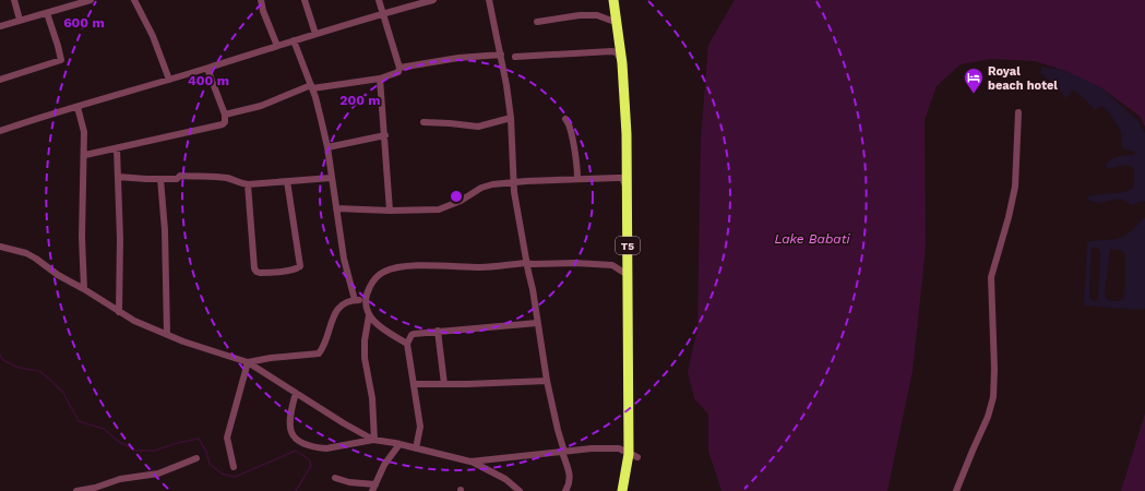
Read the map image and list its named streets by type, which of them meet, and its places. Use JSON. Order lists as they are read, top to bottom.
{
  "streets": {
    "highway": ["T5"]
  },
  "water": ["Lake Babati"],
  "places": {
    "hotel": ["Royal beach hotel"]
  },
  "rings": ["600 m", "400 m", "200 m"]
}
